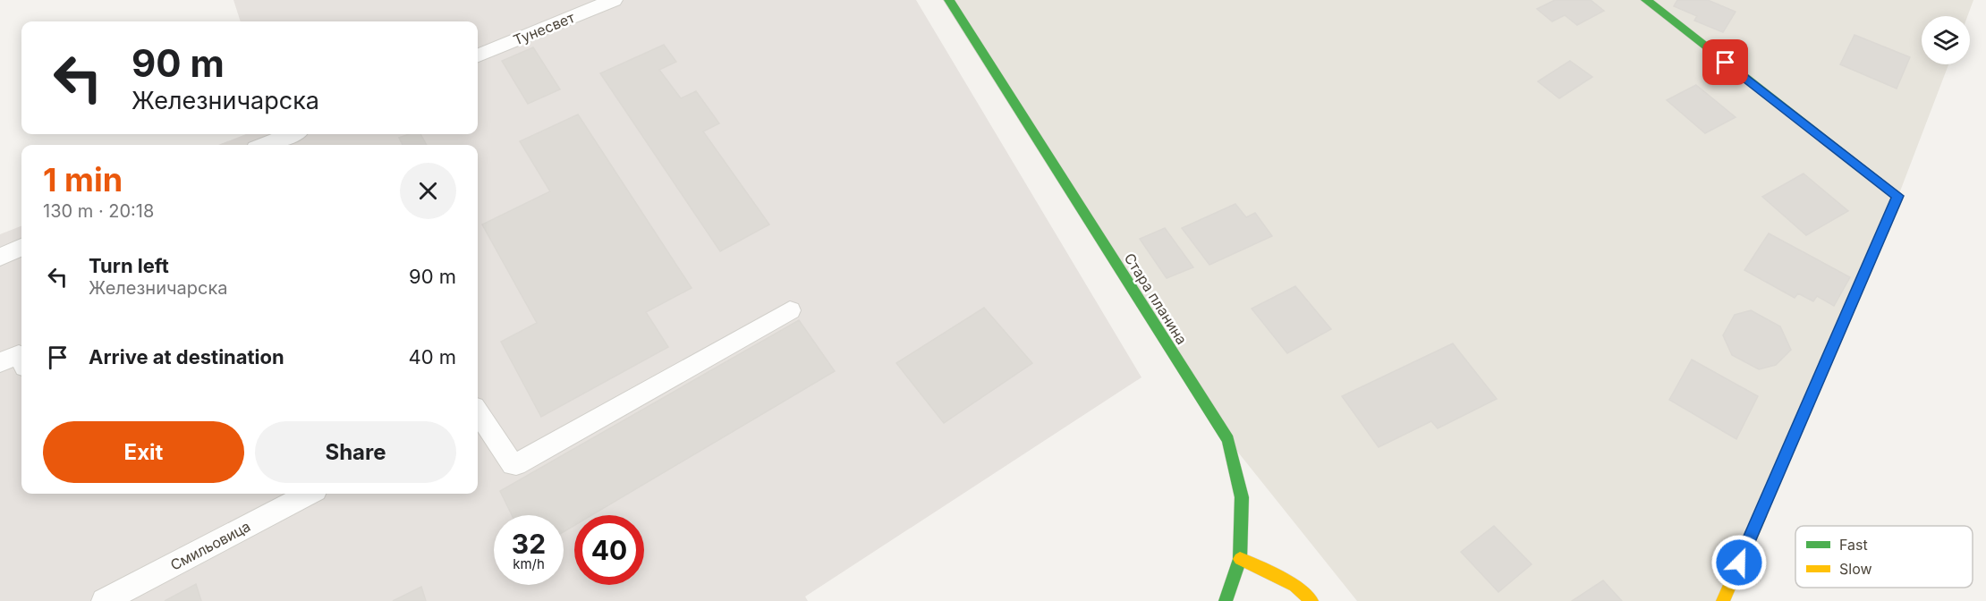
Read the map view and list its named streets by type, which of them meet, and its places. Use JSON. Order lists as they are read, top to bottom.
{
  "streets": {
    "street": ["Стара планина"],
    "lane": ["Тунесвет", "Смильовица"]
  },
  "legend": ["Fast", "Slow"],
  "page": {
    "turn": ["90 m", "Железничарска"],
    "heading": ["1 min", "130 m · 20:18"],
    "list": [
      {
        "name": "Turn left",
        "note": "Железничарска",
        "value": "90 m"
      },
      {
        "name": "Arrive at destination",
        "value": "40 m"
      }
    ],
    "buttons": ["Exit", "Share"],
    "speed": "32 km/h",
    "limit": "40"
  }
}
